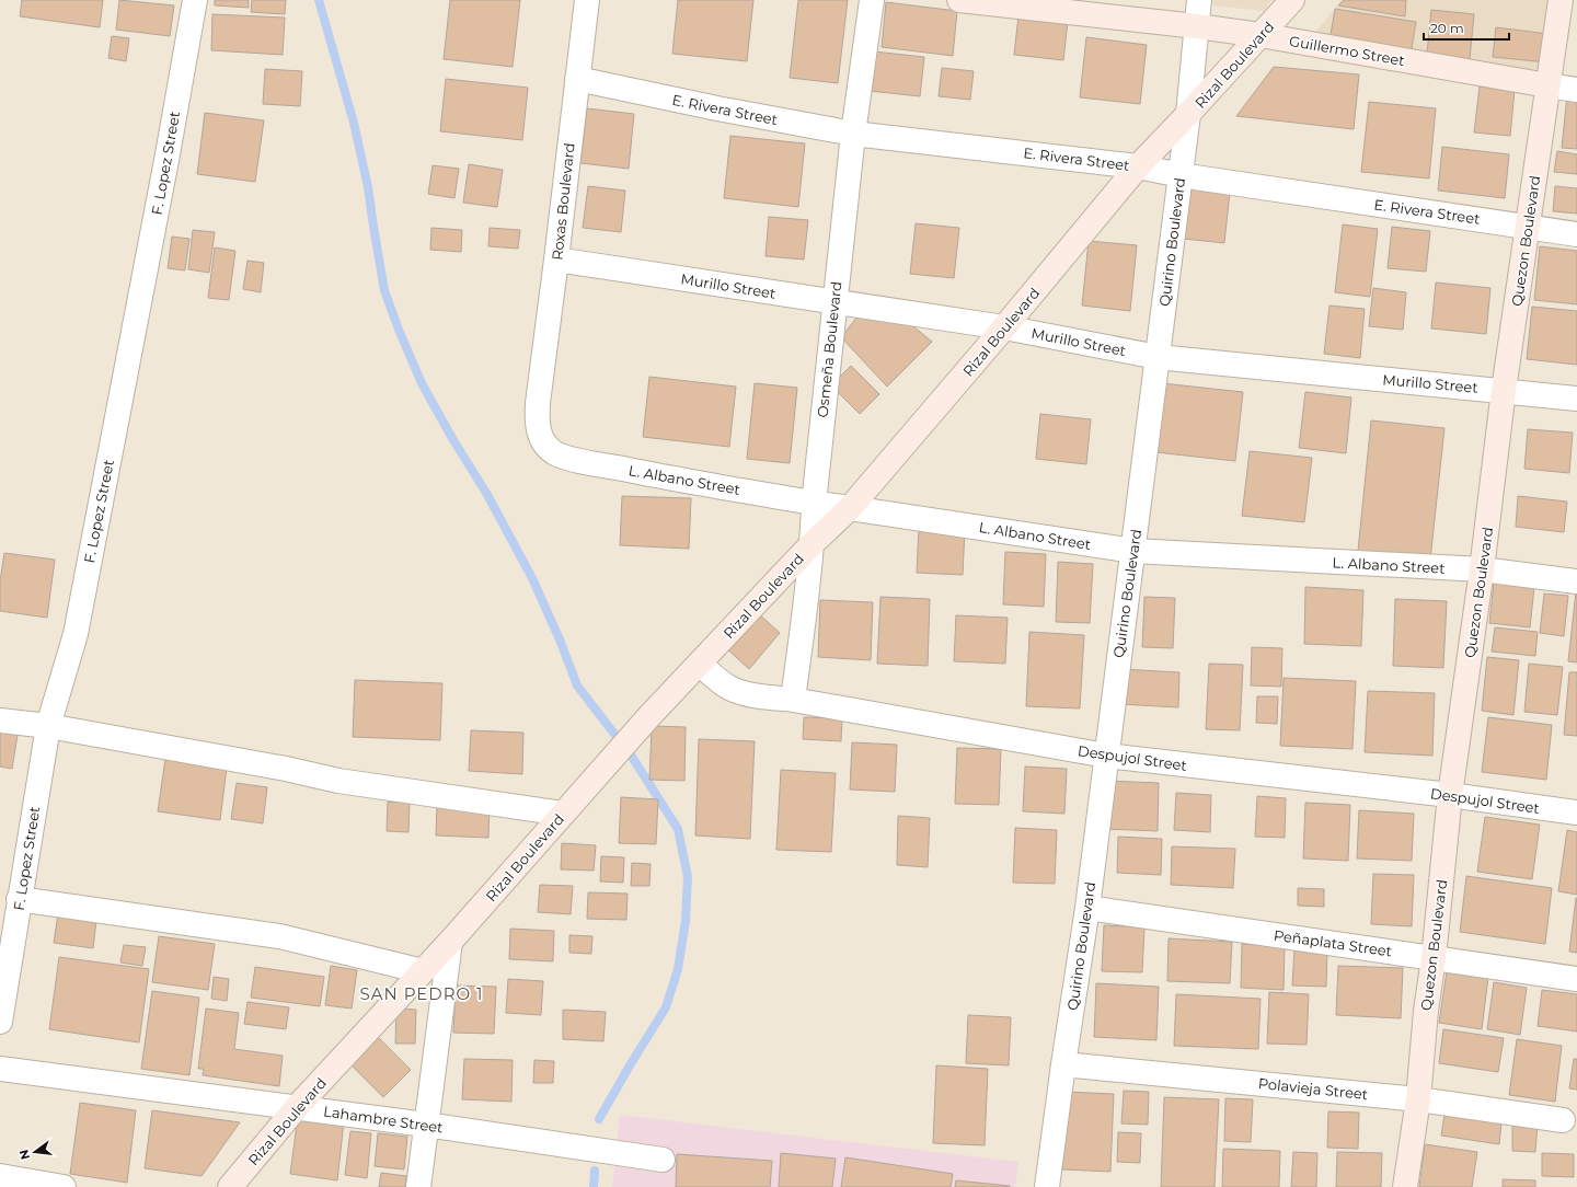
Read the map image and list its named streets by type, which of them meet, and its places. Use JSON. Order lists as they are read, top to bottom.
{
  "streets": {
    "street": [
      "Guillermo Street",
      "Rizal Boulevard",
      "E. Rivera Street",
      "F. Lopez Street",
      "Roxas Boulevard",
      "Quezon Boulevard",
      "Quirino Boulevard",
      "Murillo Street",
      "Osmeña Boulevard",
      "L. Albano Street",
      "Despujol Street",
      "Peñaplata Street",
      "Polavieja Street",
      "Lahambre Street"
    ]
  },
  "crossings": [
    ["Guillermo Street", "Rizal Boulevard"],
    ["Guillermo Street", "Quezon Boulevard"],
    ["Guillermo Street", "Quirino Boulevard"],
    ["Rizal Boulevard", "E. Rivera Street"],
    ["Rizal Boulevard", "Quirino Boulevard"],
    ["Rizal Boulevard", "Murillo Street"],
    ["Rizal Boulevard", "Osmeña Boulevard"],
    ["Rizal Boulevard", "L. Albano Street"],
    ["Rizal Boulevard", "Despujol Street"],
    ["Rizal Boulevard", "Lahambre Street"],
    ["E. Rivera Street", "Roxas Boulevard"],
    ["E. Rivera Street", "Quezon Boulevard"],
    ["E. Rivera Street", "Quirino Boulevard"],
    ["E. Rivera Street", "Osmeña Boulevard"],
    ["Roxas Boulevard", "Murillo Street"],
    ["Roxas Boulevard", "L. Albano Street"],
    ["Quezon Boulevard", "Murillo Street"],
    ["Quezon Boulevard", "L. Albano Street"],
    ["Quezon Boulevard", "Despujol Street"],
    ["Quezon Boulevard", "Peñaplata Street"],
    ["Quezon Boulevard", "Polavieja Street"],
    ["Quirino Boulevard", "Murillo Street"],
    ["Quirino Boulevard", "L. Albano Street"],
    ["Quirino Boulevard", "Despujol Street"],
    ["Quirino Boulevard", "Peñaplata Street"],
    ["Quirino Boulevard", "Polavieja Street"],
    ["Murillo Street", "Osmeña Boulevard"],
    ["Osmeña Boulevard", "L. Albano Street"],
    ["Osmeña Boulevard", "Despujol Street"]
  ],
  "districts": ["SAN PEDRO 1"],
  "scale_bar": "20 m",
  "north": "left"
}
